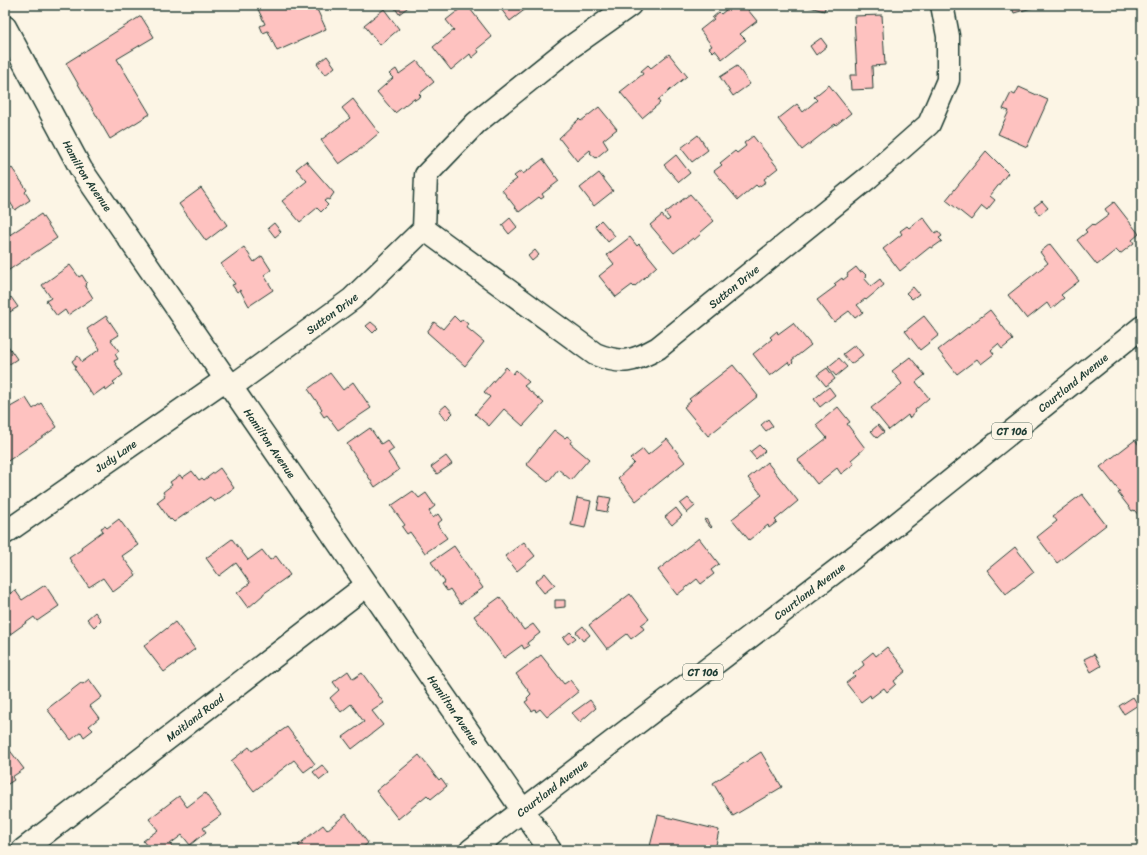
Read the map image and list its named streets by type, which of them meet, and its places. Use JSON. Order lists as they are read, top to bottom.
{
  "streets": {
    "street": [
      "Hamilton Avenue",
      "Sutton Drive",
      "Courtland Avenue",
      "CT 106",
      "Judy Lane",
      "Maitland Road"
    ]
  },
  "crossings": [
    ["Hamilton Avenue", "Sutton Drive"],
    ["Hamilton Avenue", "Courtland Avenue"],
    ["Hamilton Avenue", "Judy Lane"],
    ["Hamilton Avenue", "Maitland Road"],
    ["Sutton Drive", "Judy Lane"]
  ]
}
